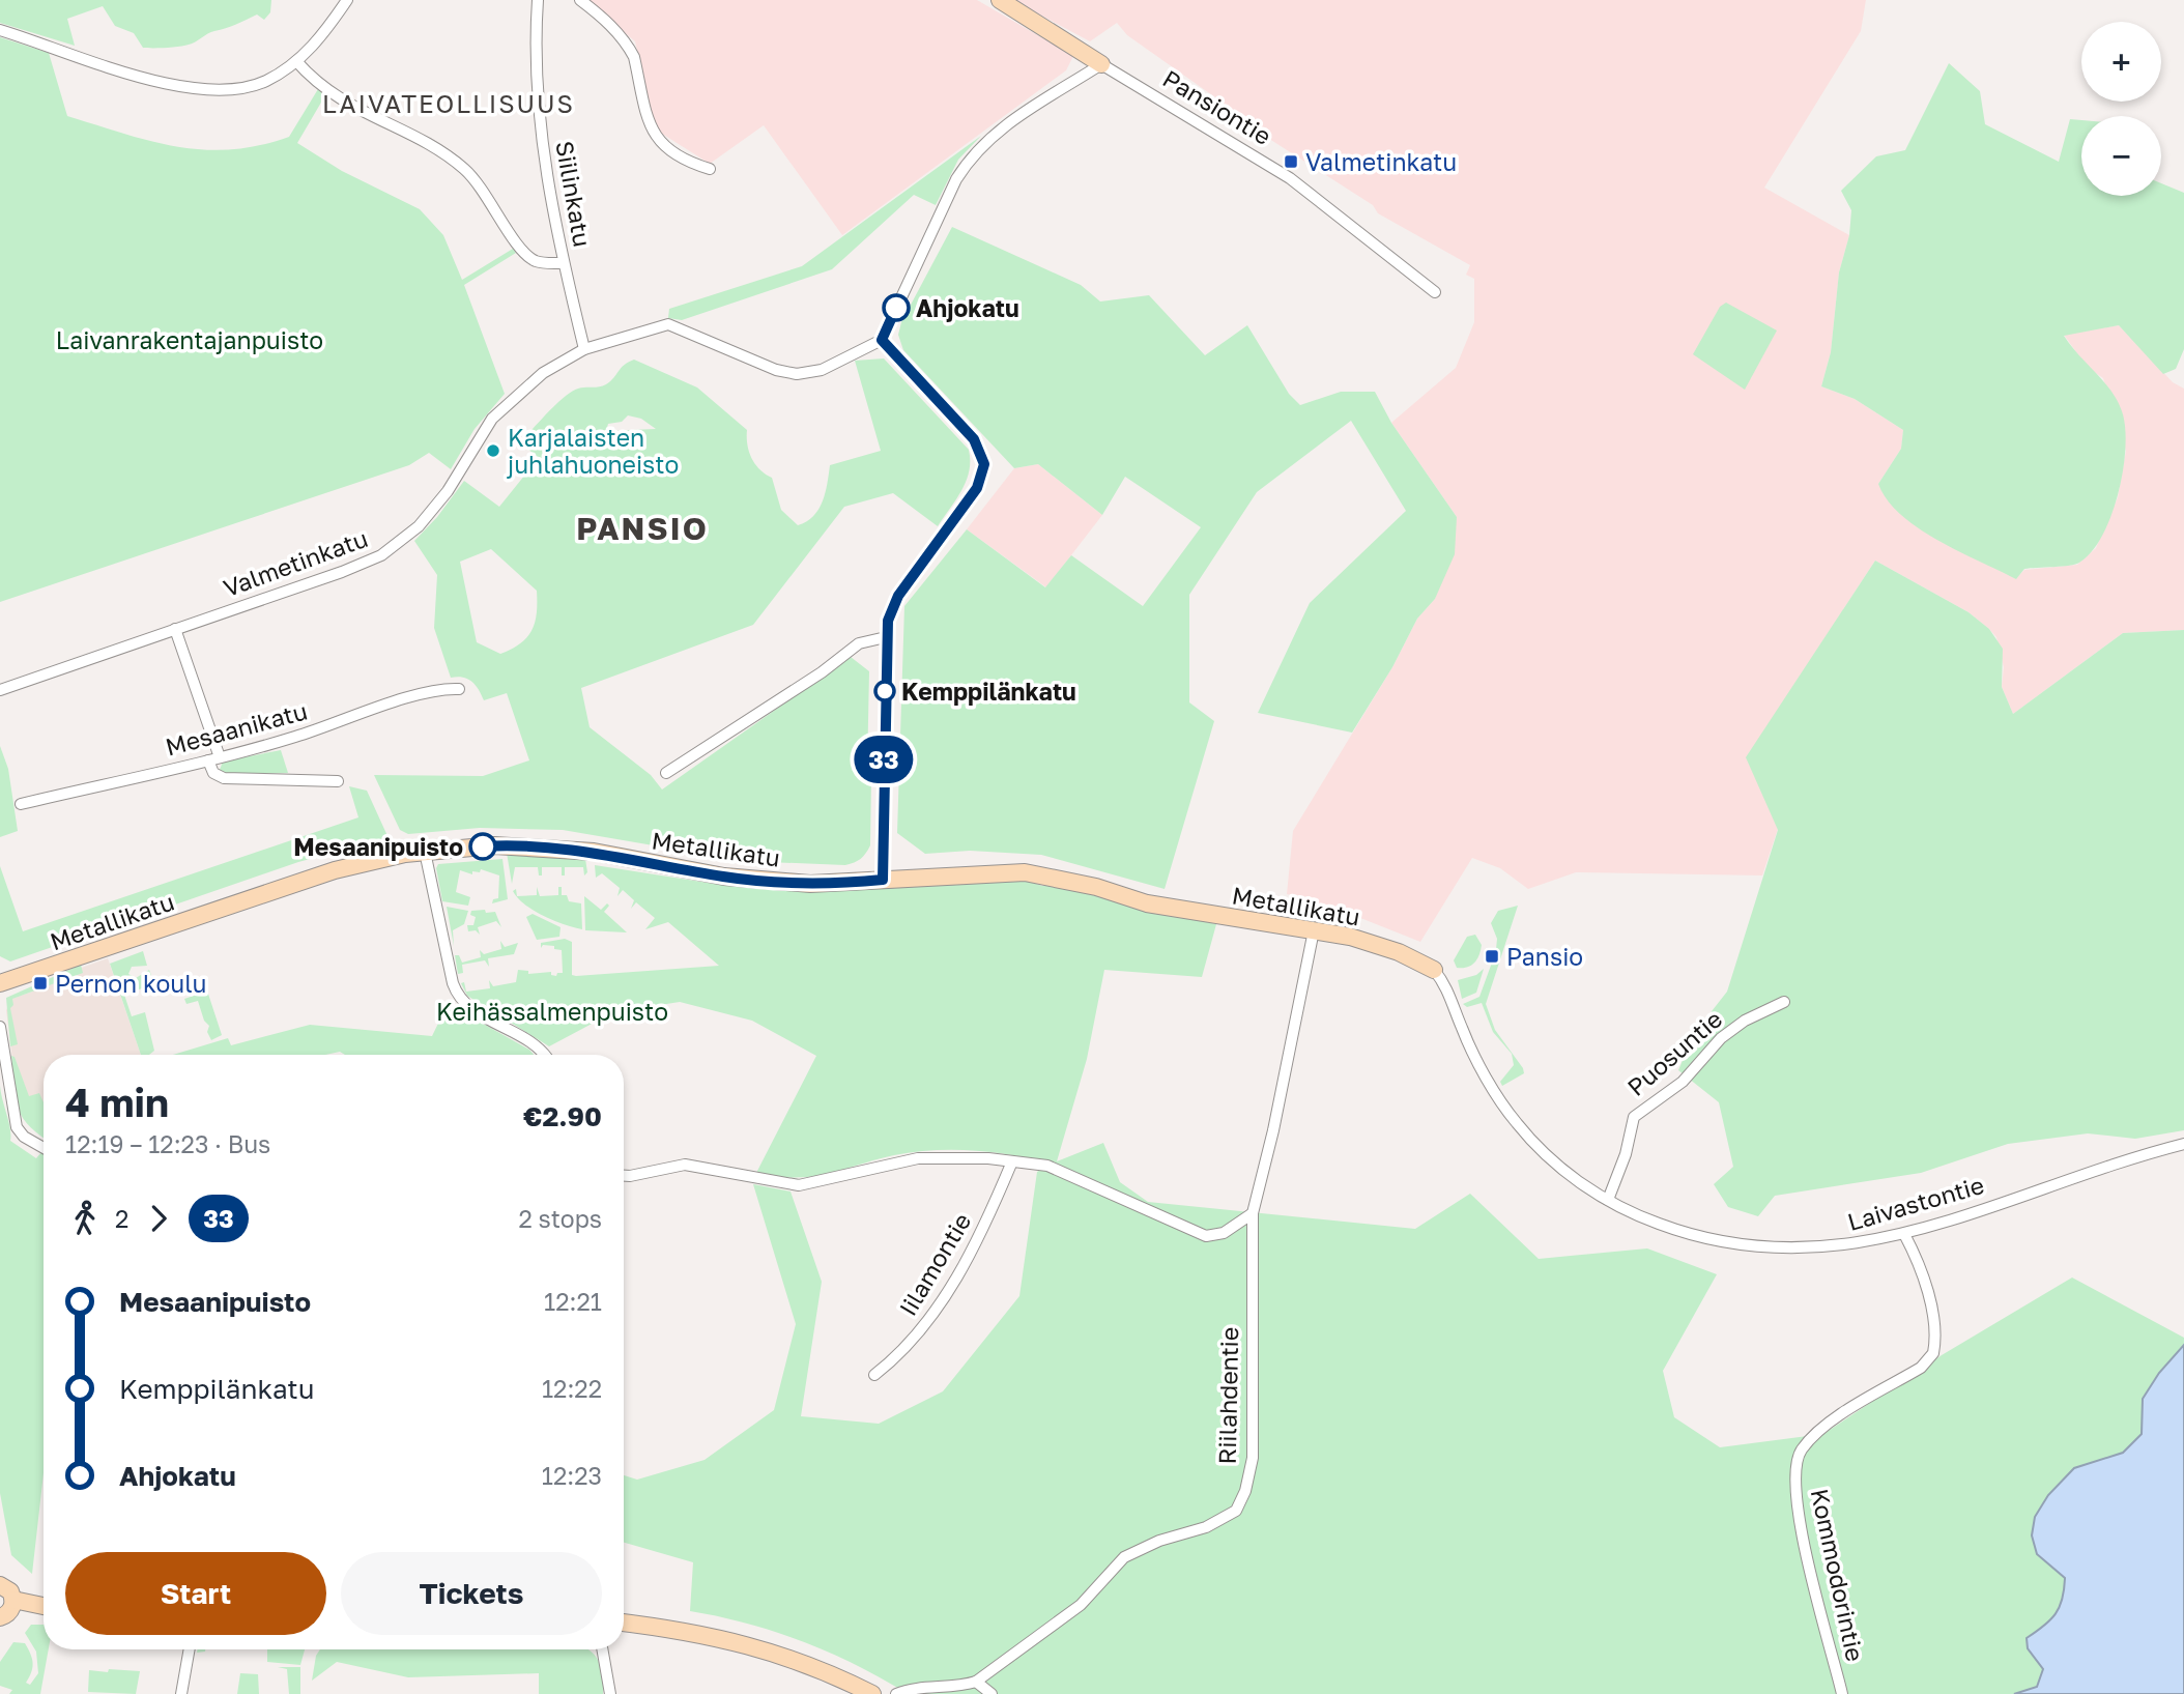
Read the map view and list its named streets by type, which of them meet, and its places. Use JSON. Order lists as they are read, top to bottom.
{
  "streets": {
    "street": [
      "Pansiontie",
      "Siilinkatu",
      "Valmetinkatu",
      "Mesaanikatu",
      "Metallikatu",
      "Puosuntie",
      "Laivastontie",
      "Iilamontie",
      "Riilahdentie",
      "Kommodorintie"
    ]
  },
  "crossings": [
    ["Siilinkatu", "Valmetinkatu"],
    ["Metallikatu", "Laivastontie"],
    ["Metallikatu", "Riilahdentie"],
    ["Puosuntie", "Laivastontie"],
    ["Laivastontie", "Kommodorintie"]
  ],
  "districts": ["LAIVATEOLLISUUS", "PANSIO"],
  "parks": ["Laivanrakentajanpuisto", "Keihässalmenpuisto"],
  "places": {
    "transit": ["Valmetinkatu", "Pansio", "Pernon koulu"],
    "other": [
      "Ahjokatu",
      "Karjalaisten juhlahuoneisto",
      "Kemppilänkatu",
      "Mesaanipuisto"
    ]
  },
  "lines": ["bus line 33"],
  "page": {
    "on_map": "33",
    "map_buttons": ["+", "−"],
    "heading": ["4 min", "12:19 – 12:23 · Bus", "€2.90"],
    "legs": ["2", "33", "2 stops"],
    "list": [
      {
        "name": "Mesaanipuisto",
        "value": "12:21"
      },
      {
        "name": "Kemppilänkatu",
        "value": "12:22"
      },
      {
        "name": "Ahjokatu",
        "value": "12:23"
      }
    ],
    "buttons": ["Start", "Tickets"]
  }
}
